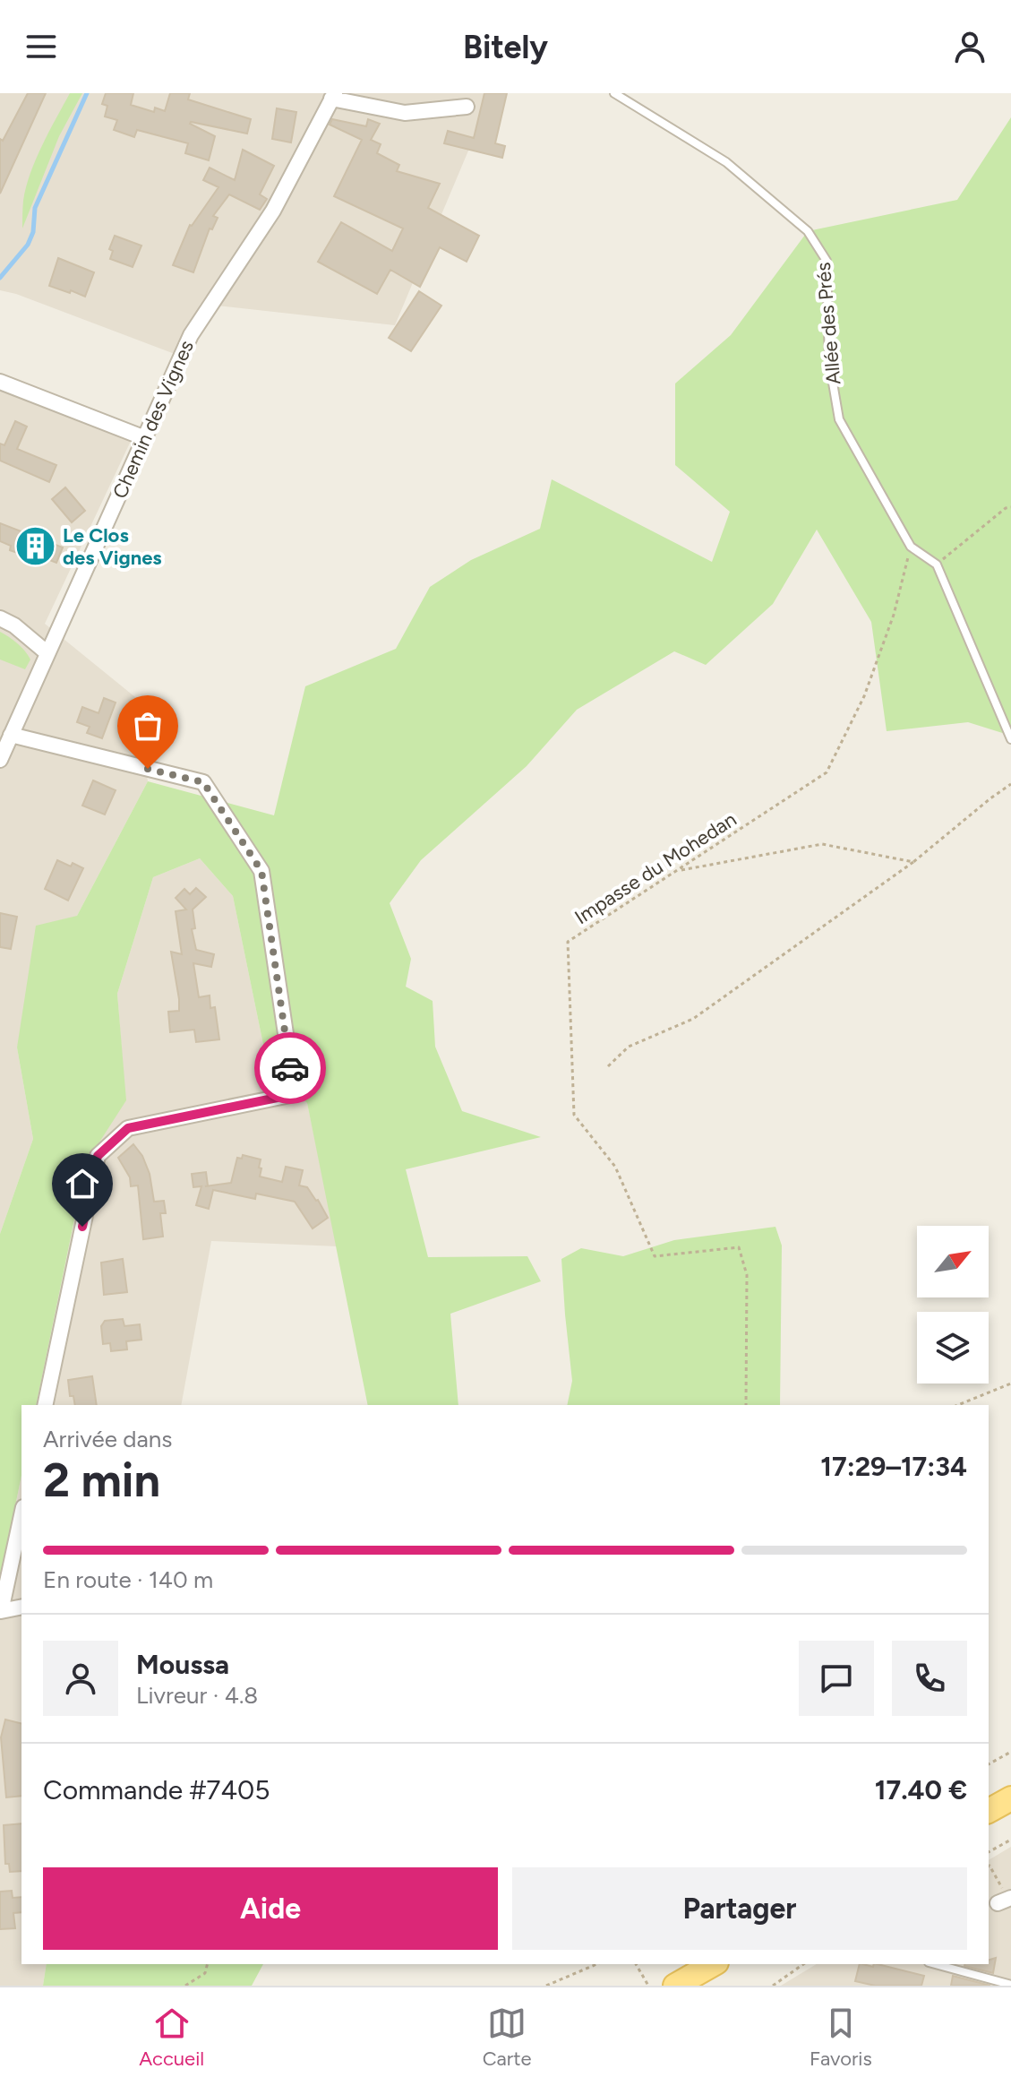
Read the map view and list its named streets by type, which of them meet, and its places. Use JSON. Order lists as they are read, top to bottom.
{
  "streets": {
    "street": ["Chemin des Vignes"],
    "lane": ["Allée des Prés"],
    "path": ["Impasse du Mohedan"]
  },
  "crossings": [
    ["Allée des Prés", "Impasse du Mohedan"]
  ],
  "places": {
    "building": ["Le Clos des Vignes"]
  },
  "north": "top right",
  "page": {
    "header": "Bitely",
    "heading": ["2 min", "Arrivée dans", "17:29–17:34"],
    "panel": [
      "Moussa",
      "Livreur · 4.8",
      "Commande #7405",
      "17.40 €"
    ],
    "bar": "En route · 140 m",
    "buttons": ["Aide", "Partager"],
    "tabs": ["Accueil", "Carte", "Favoris"]
  }
}
